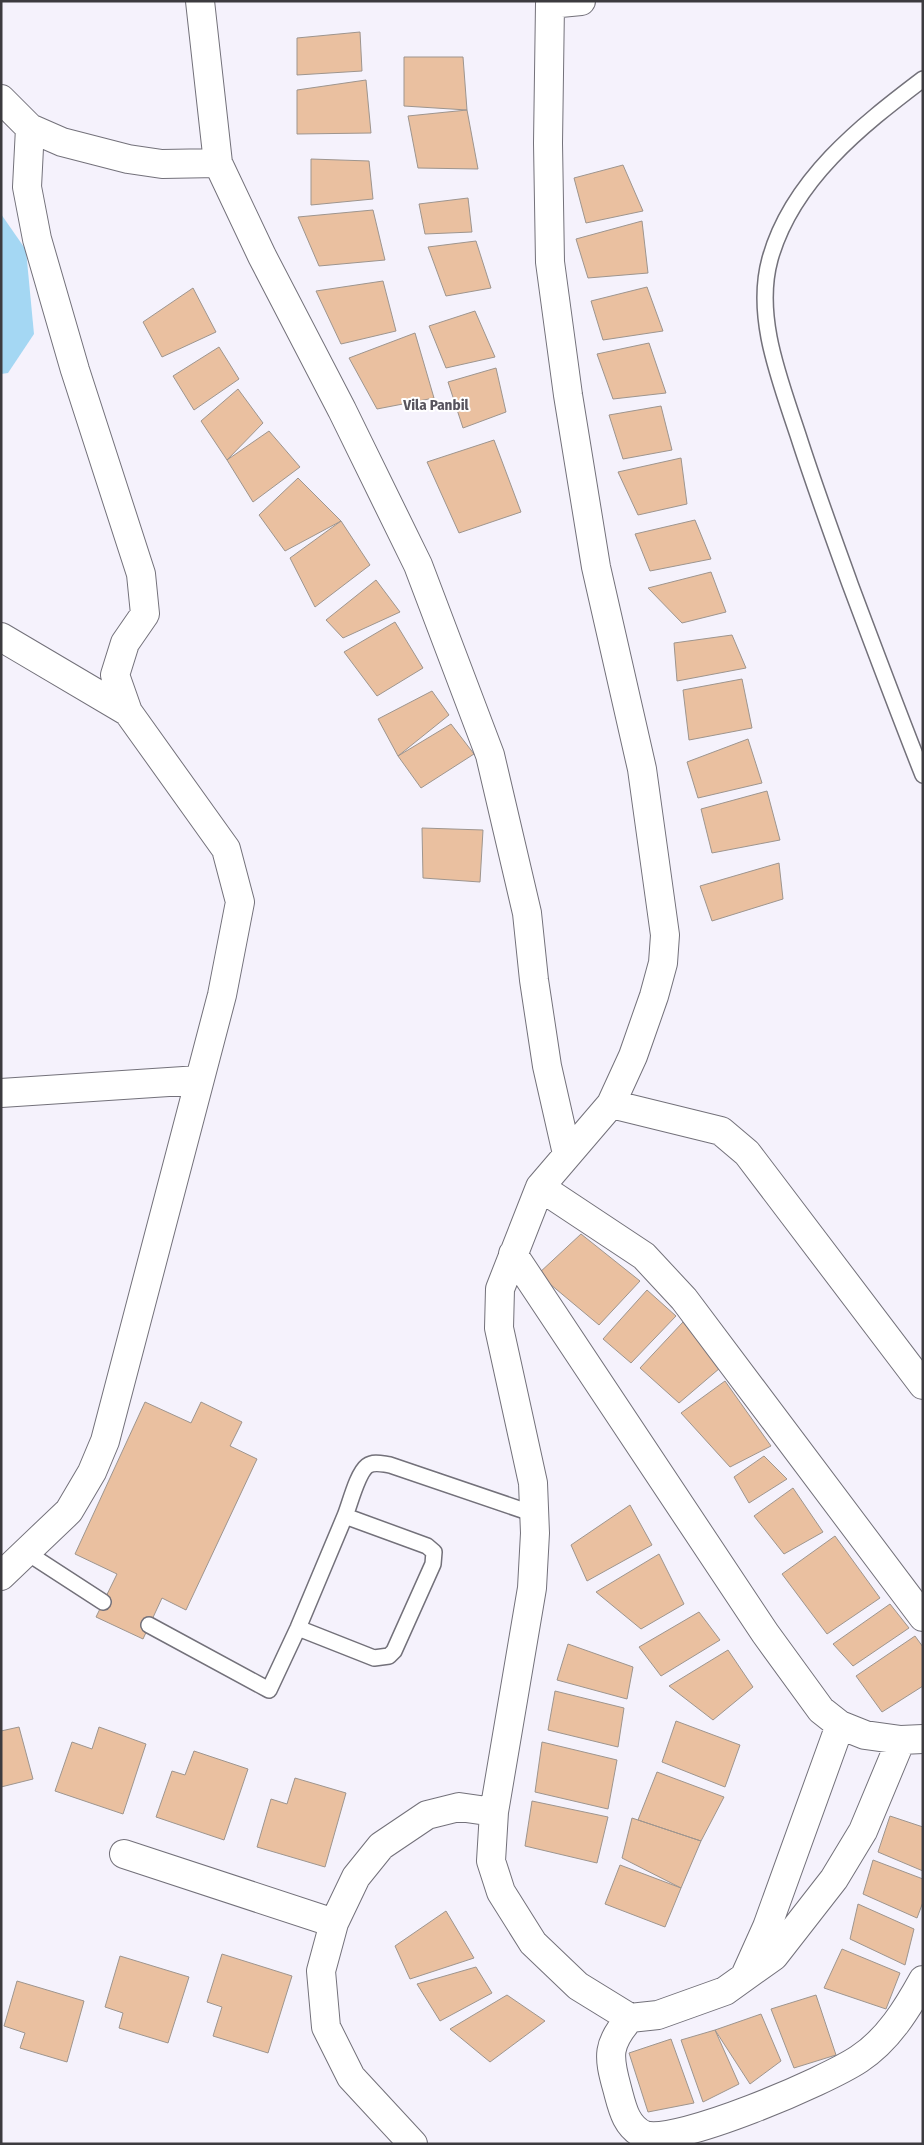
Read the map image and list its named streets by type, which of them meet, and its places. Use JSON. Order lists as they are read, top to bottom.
{
  "districts": ["Vila Panbil"]
}
